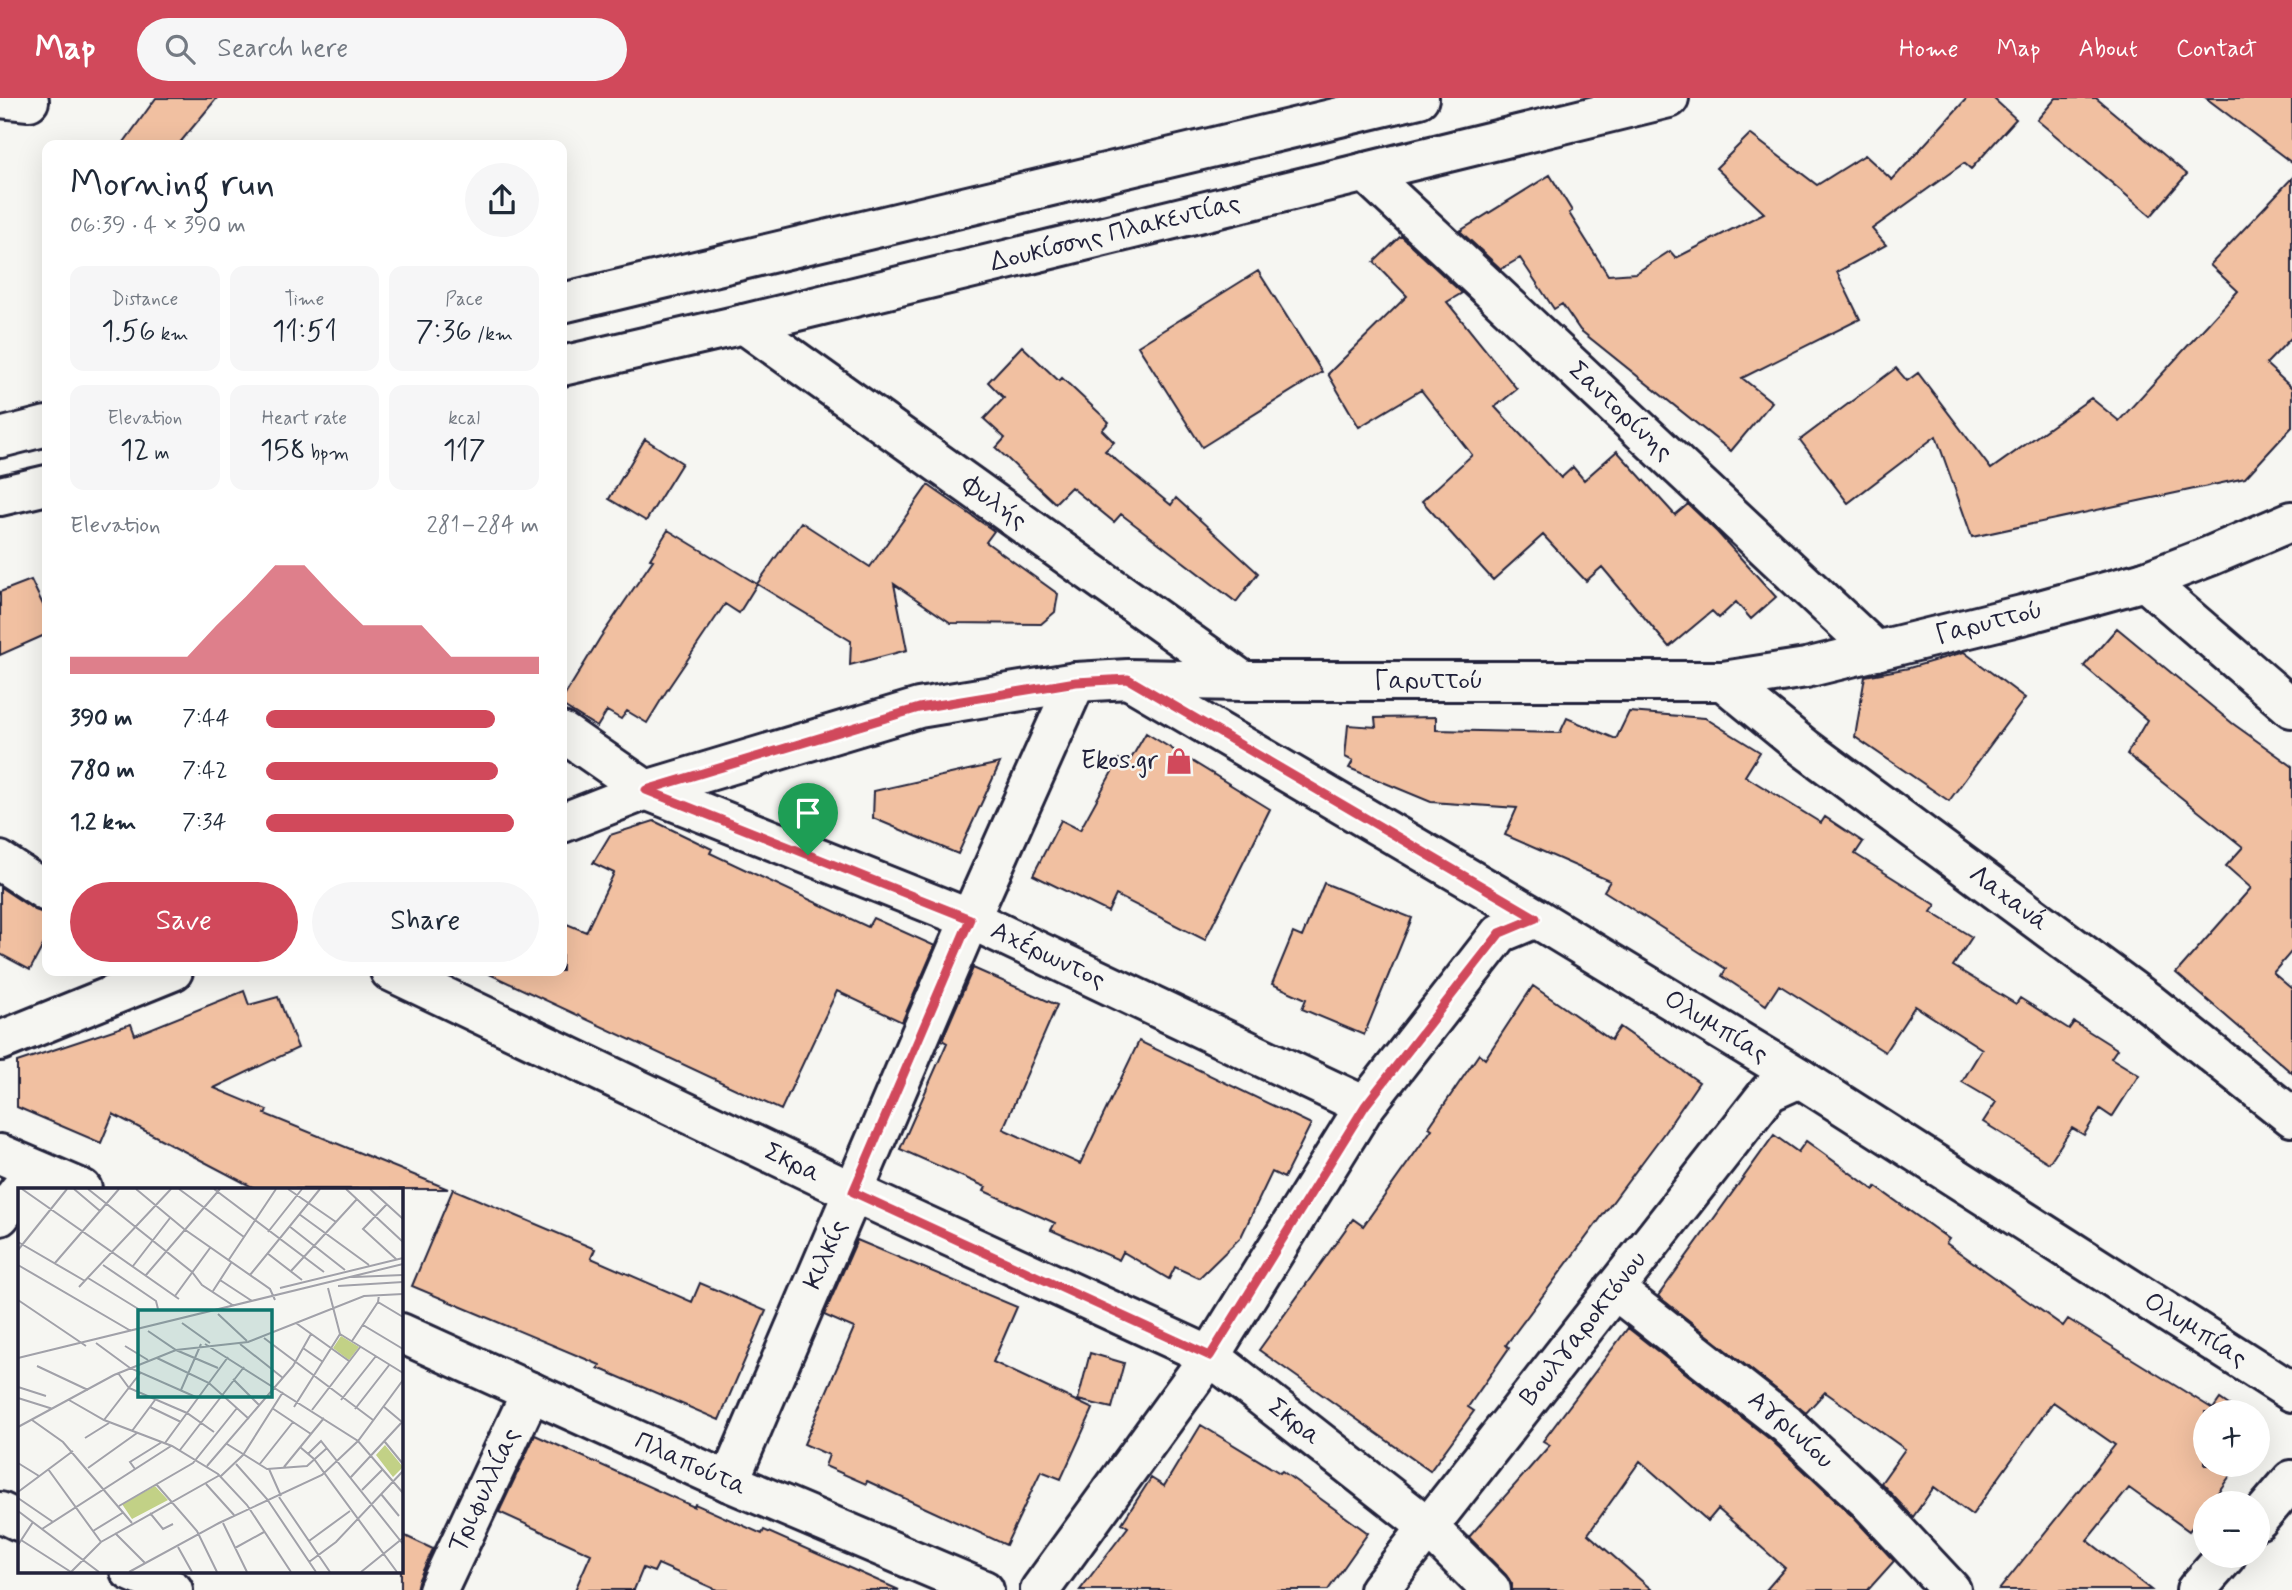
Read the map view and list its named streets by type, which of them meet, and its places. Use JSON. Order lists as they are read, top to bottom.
{
  "streets": {
    "street": [
      "Δουκίσσης Πλακεντίας",
      "Σαντορίνης",
      "Φυλής",
      "Γαρυττού",
      "Λαχανά",
      "Αχέρωντος",
      "Ολυμπίας",
      "Σκρα",
      "Κιλκίς",
      "Βουλγαροκτόνου",
      "Αγρινίου",
      "Πλαπούτα",
      "Τριφυλλίας"
    ]
  },
  "crossings": [
    ["Δουκίσσης Πλακεντίας", "Σαντορίνης"],
    ["Δουκίσσης Πλακεντίας", "Φυλής"],
    ["Σαντορίνης", "Γαρυττού"],
    ["Φυλής", "Γαρυττού"],
    ["Γαρυττού", "Λαχανά"],
    ["Γαρυττού", "Αχέρωντος"],
    ["Γαρυττού", "Ολυμπίας"],
    ["Γαρυττού", "Κιλκίς"],
    ["Αχέρωντος", "Κιλκίς"],
    ["Ολυμπίας", "Βουλγαροκτόνου"],
    ["Σκρα", "Κιλκίς"],
    ["Σκρα", "Βουλγαροκτόνου"],
    ["Κιλκίς", "Πλαπούτα"],
    ["Βουλγαροκτόνου", "Αγρινίου"],
    ["Πλαπούτα", "Τριφυλλίας"]
  ],
  "places": {
    "shop": ["Ekos.gr"]
  },
  "page": {
    "header": "Map",
    "search": "Search here",
    "nav": [
      "Home",
      "Map",
      "About",
      "Contact"
    ],
    "heading": ["Morning run", "06:39 · 4 × 390 m"],
    "stats": [
      ["Distance", "1.56 km"],
      ["Time", "11:51"],
      ["Pace", "7:36 /km"],
      ["Elevation", "12 m"],
      ["Heart rate", "158 bpm"],
      ["kcal", "117"]
    ],
    "chart": ["Elevation", "281–284 m"],
    "list": [
      {
        "name": "390 m",
        "note": "7:44"
      },
      {
        "name": "780 m",
        "note": "7:42"
      },
      {
        "name": "1.2 km",
        "note": "7:34"
      }
    ],
    "buttons": ["Save", "Share"],
    "map_buttons": ["+", "−"]
  }
}
